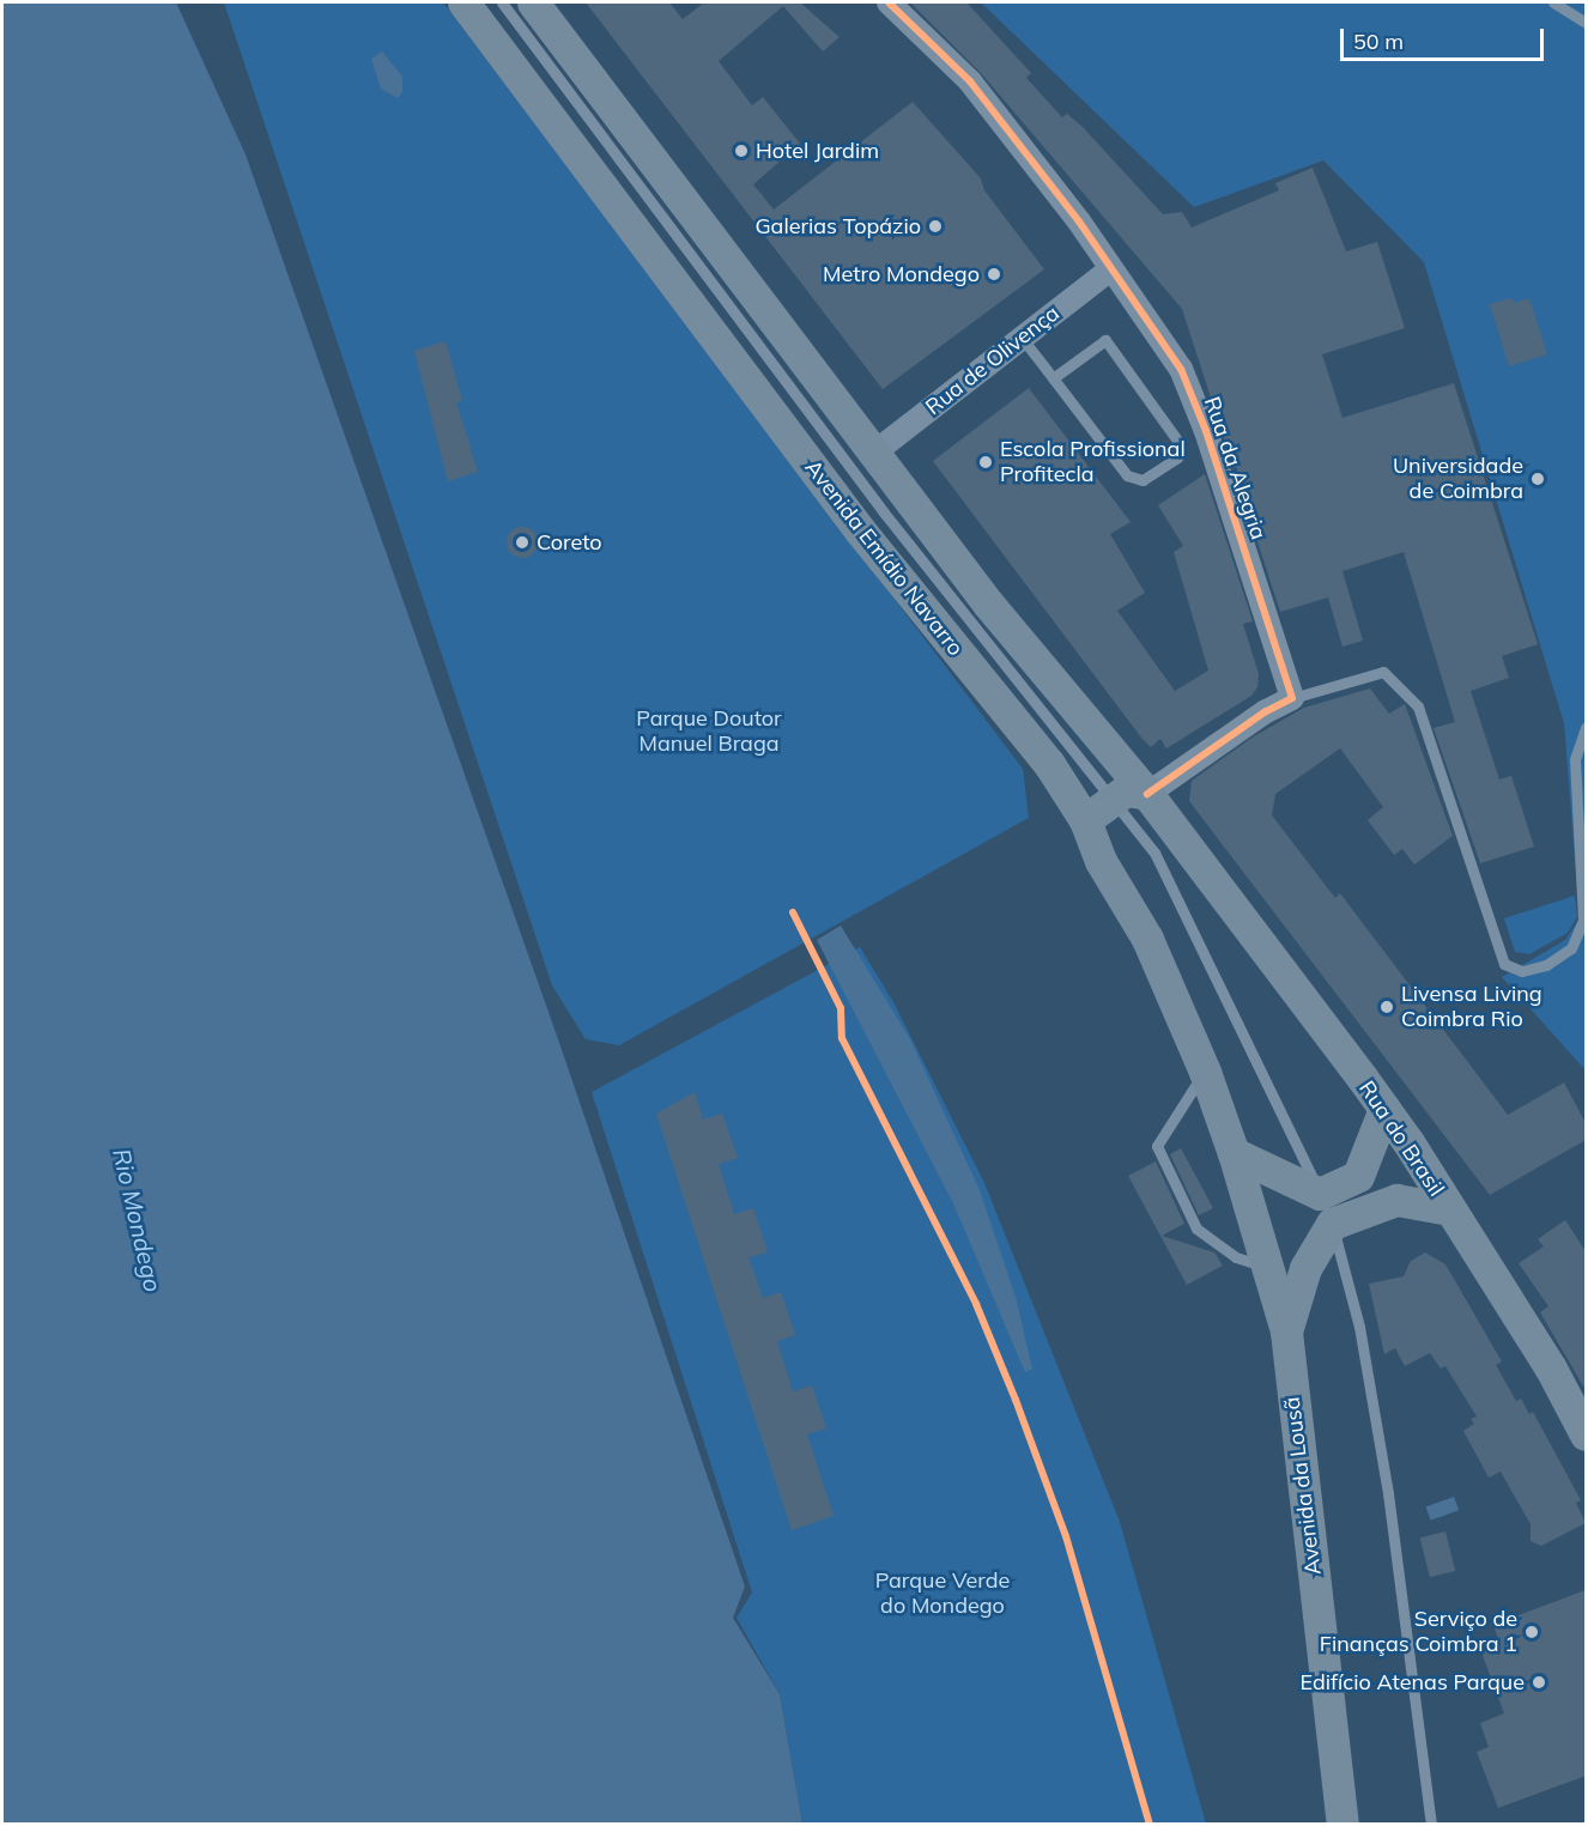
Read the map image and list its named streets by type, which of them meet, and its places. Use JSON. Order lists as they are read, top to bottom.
{
  "streets": {
    "main road": ["Avenida Emídio Navarro", "Rua do Brasil", "Avenida da Lousã"],
    "street": ["Rua de Olivença", "Rua da Alegria"]
  },
  "crossings": [
    ["Rua de Olivença", "Rua da Alegria"],
    ["Avenida Emídio Navarro", "Avenida da Lousã"]
  ],
  "water": ["Rio Mondego"],
  "parks": ["Parque Doutor Manuel Braga", "Parque Verde do Mondego"],
  "places": [
    "Hotel Jardim",
    "Galerias Topázio",
    "Metro Mondego",
    "Escola Profissional Profitecla",
    "Universidade de Coimbra",
    "Coreto",
    "Livensa Living Coimbra Rio",
    "Serviço de Finanças Coimbra 1",
    "Edifício Atenas Parque"
  ],
  "scale_bar": "50 m"
}
